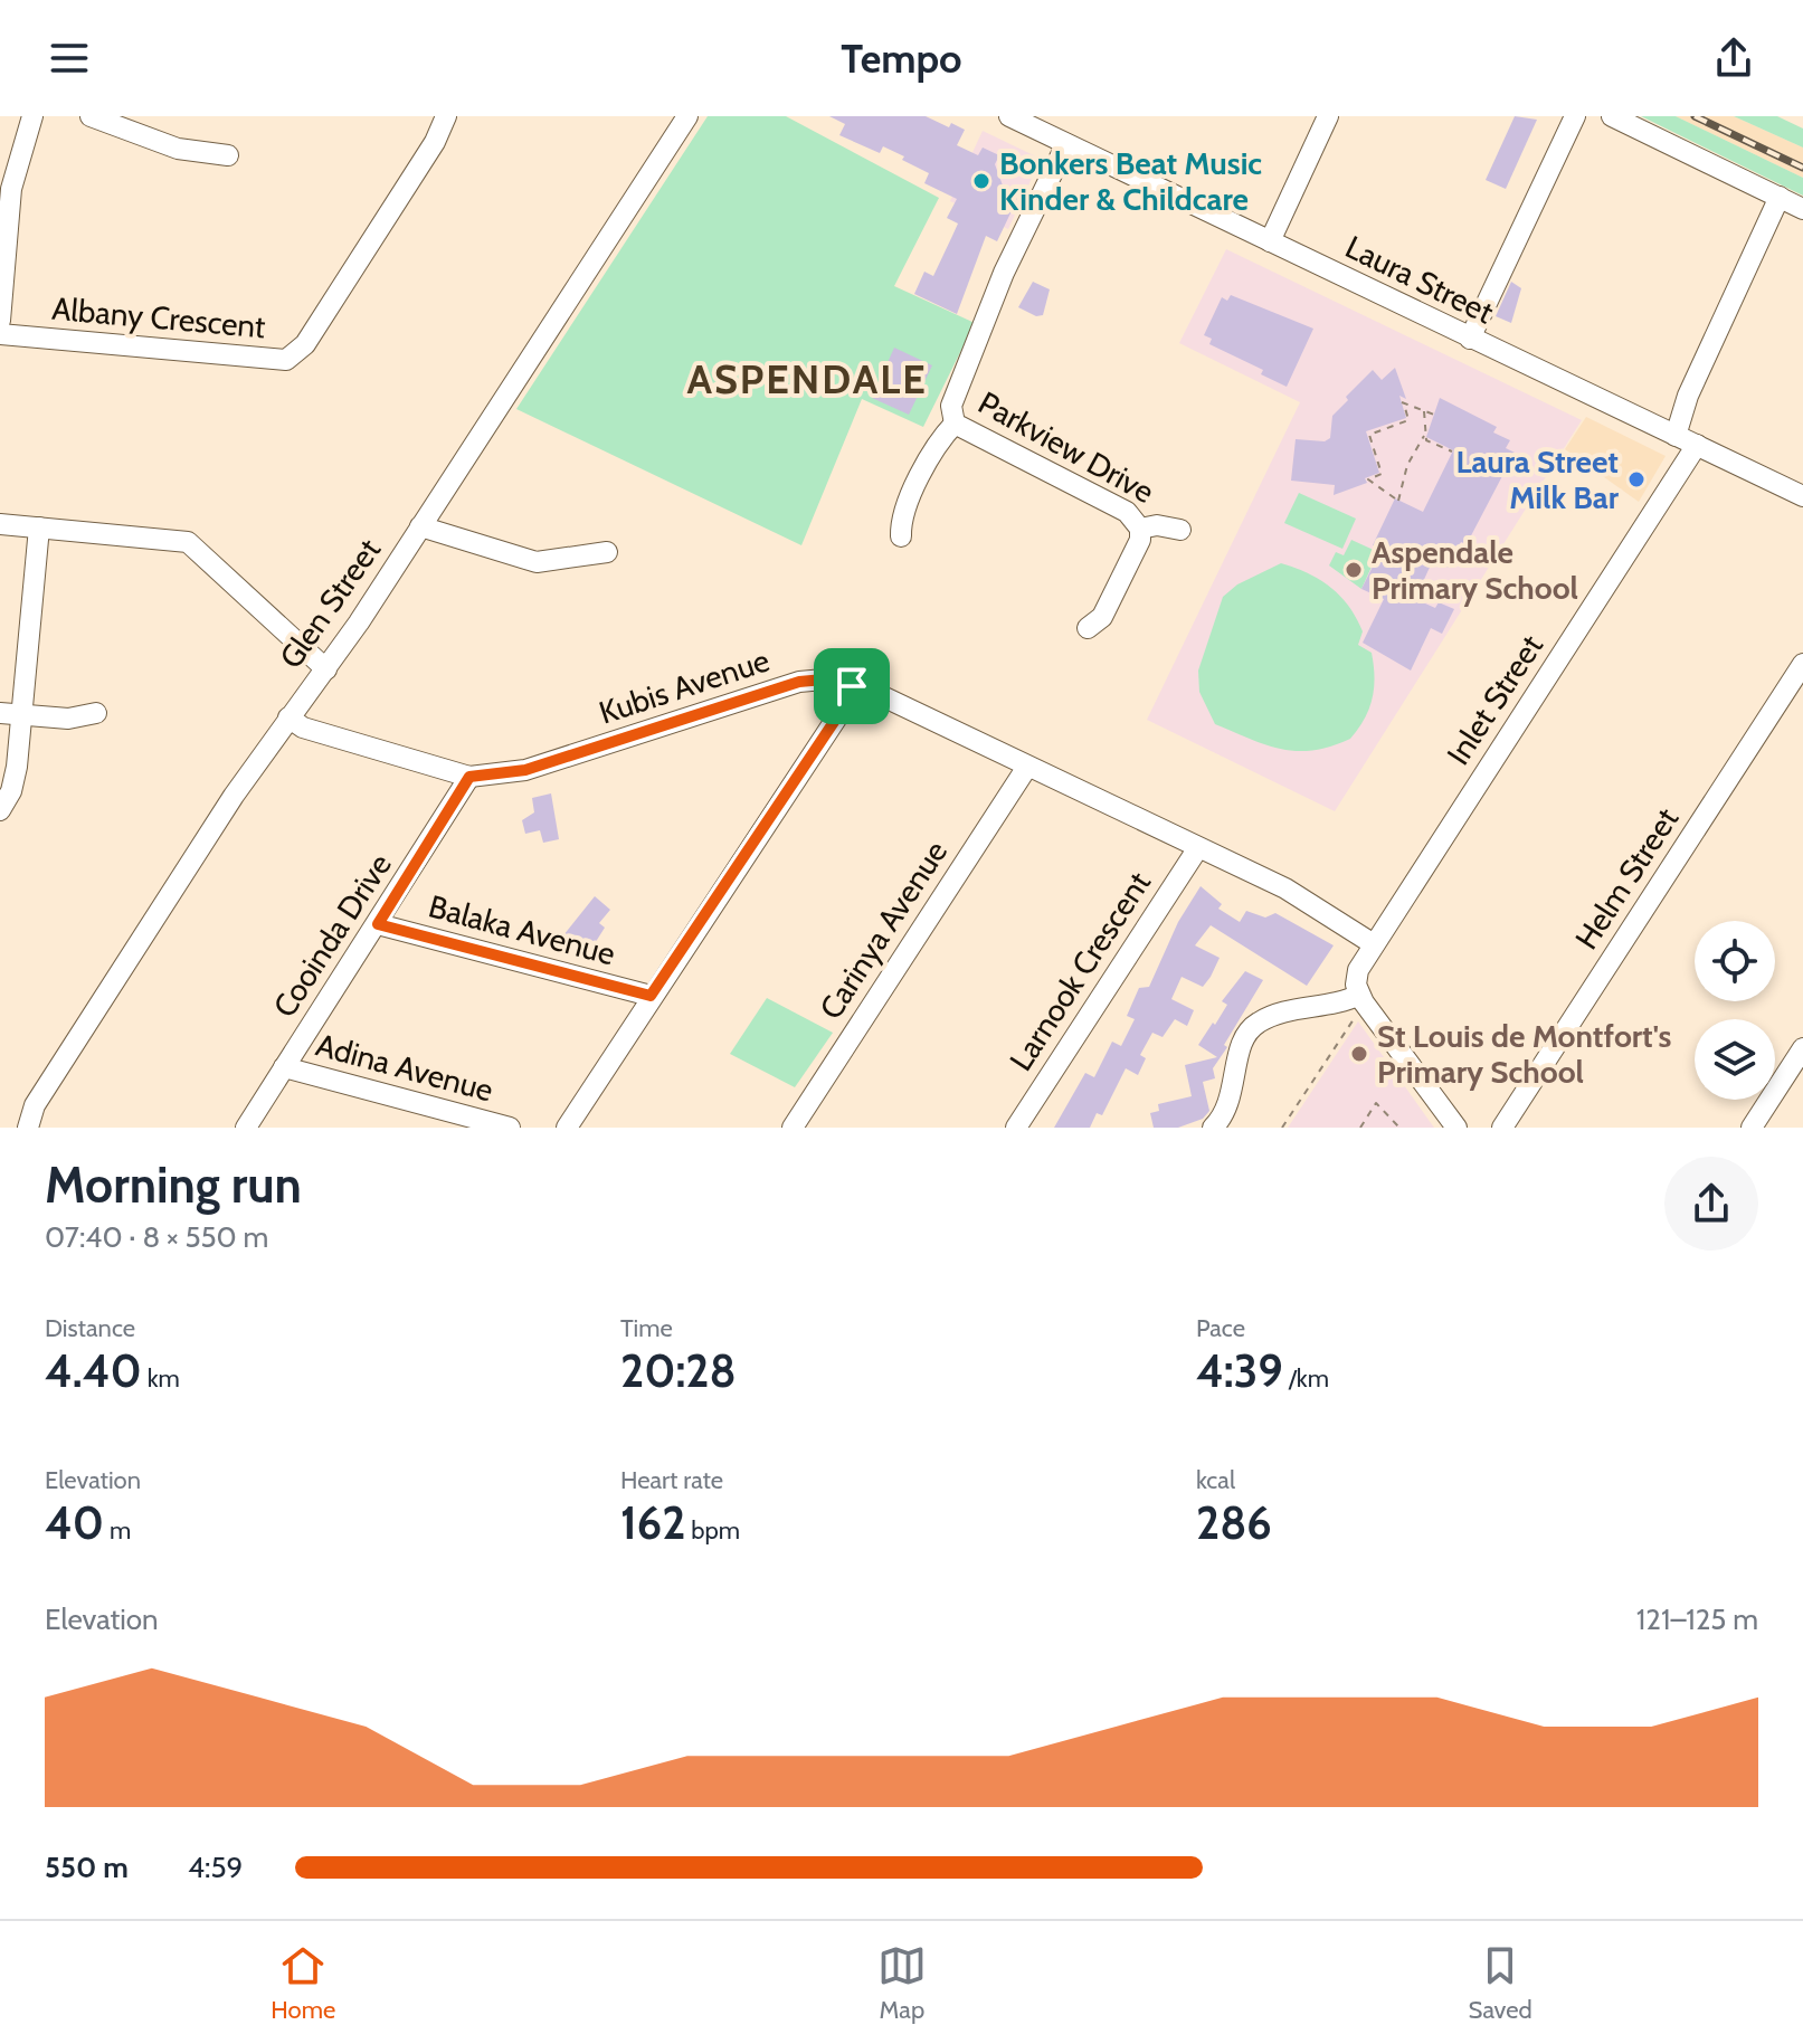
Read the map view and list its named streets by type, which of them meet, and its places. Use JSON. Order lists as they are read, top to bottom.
{
  "streets": {
    "street": [
      "Laura Street",
      "Albany Crescent",
      "Parkview Drive",
      "Glen Street",
      "Kubis Avenue",
      "Inlet Street",
      "Helm Street",
      "Balaka Avenue",
      "Carinya Avenue",
      "Cooinda Drive",
      "Larnook Crescent",
      "Adina Avenue"
    ]
  },
  "crossings": [
    ["Laura Street", "Parkview Drive"],
    ["Laura Street", "Inlet Street"],
    ["Glen Street", "Kubis Avenue"],
    ["Kubis Avenue", "Inlet Street"],
    ["Kubis Avenue", "Carinya Avenue"],
    ["Kubis Avenue", "Cooinda Drive"],
    ["Kubis Avenue", "Larnook Crescent"],
    ["Balaka Avenue", "Cooinda Drive"],
    ["Cooinda Drive", "Adina Avenue"]
  ],
  "districts": ["ASPENDALE"],
  "places": [
    "Bonkers Beat Music Kinder & Childcare",
    "Laura Street Milk Bar",
    "Aspendale Primary School",
    "St Louis de Montfort's Primary School"
  ],
  "page": {
    "header": "Tempo",
    "heading": ["Morning run", "07:40 · 8 × 550 m"],
    "stats": [
      ["Distance", "4.40 km"],
      ["Time", "20:28"],
      ["Pace", "4:39 /km"],
      ["Elevation", "40 m"],
      ["Heart rate", "162 bpm"],
      ["kcal", "286"]
    ],
    "chart": ["Elevation", "121–125 m"],
    "list": [
      {
        "name": "550 m",
        "note": "4:59"
      }
    ],
    "tabs": ["Home", "Map", "Saved"]
  }
}
